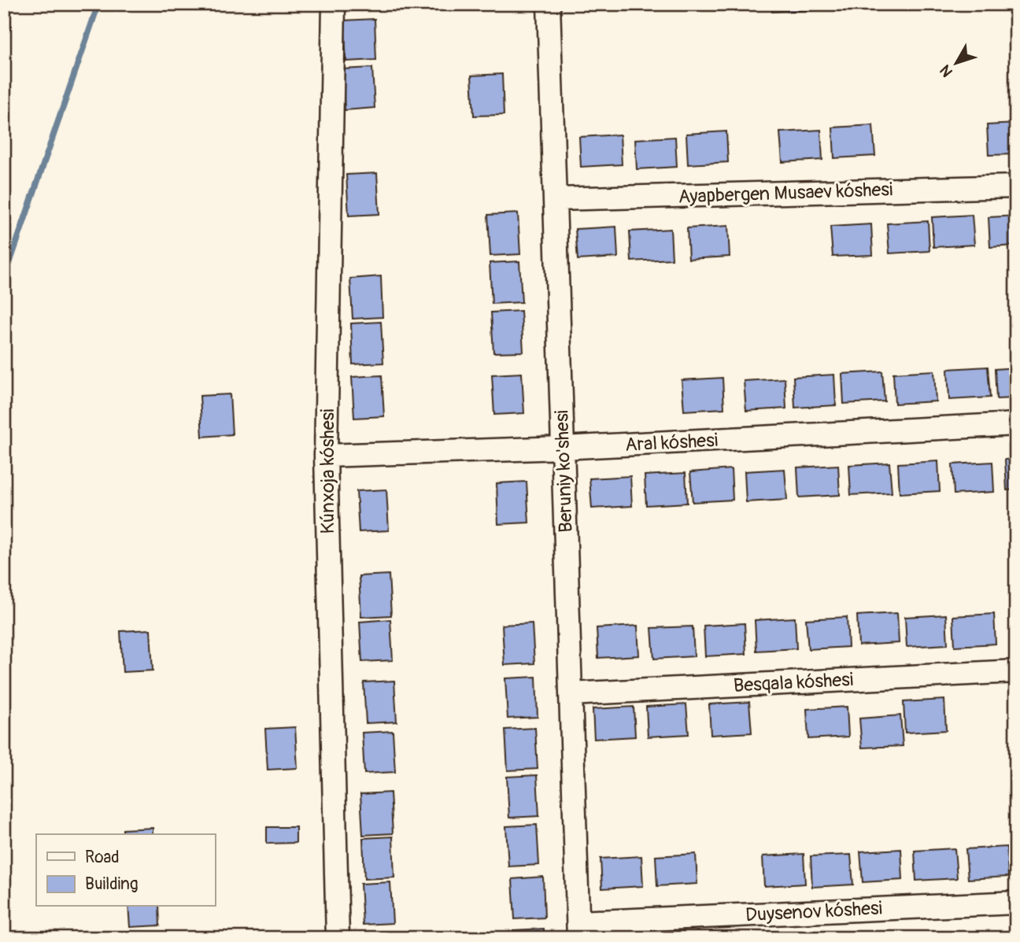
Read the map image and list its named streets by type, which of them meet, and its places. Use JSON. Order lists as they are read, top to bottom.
{
  "streets": {
    "street": [
      "Ayapbergen Musaev kóshesi",
      "Aral kóshesi",
      "Kúnxoja kóshesi",
      "Beruniy ko'shesi",
      "Besqala kóshesi",
      "Duysenov kóshesi"
    ]
  },
  "crossings": [
    ["Ayapbergen Musaev kóshesi", "Beruniy ko'shesi"],
    ["Aral kóshesi", "Kúnxoja kóshesi"],
    ["Aral kóshesi", "Beruniy ko'shesi"],
    ["Beruniy ko'shesi", "Besqala kóshesi"],
    ["Beruniy ko'shesi", "Duysenov kóshesi"]
  ],
  "legend": ["Road", "Building"],
  "north": "bottom left"
}
